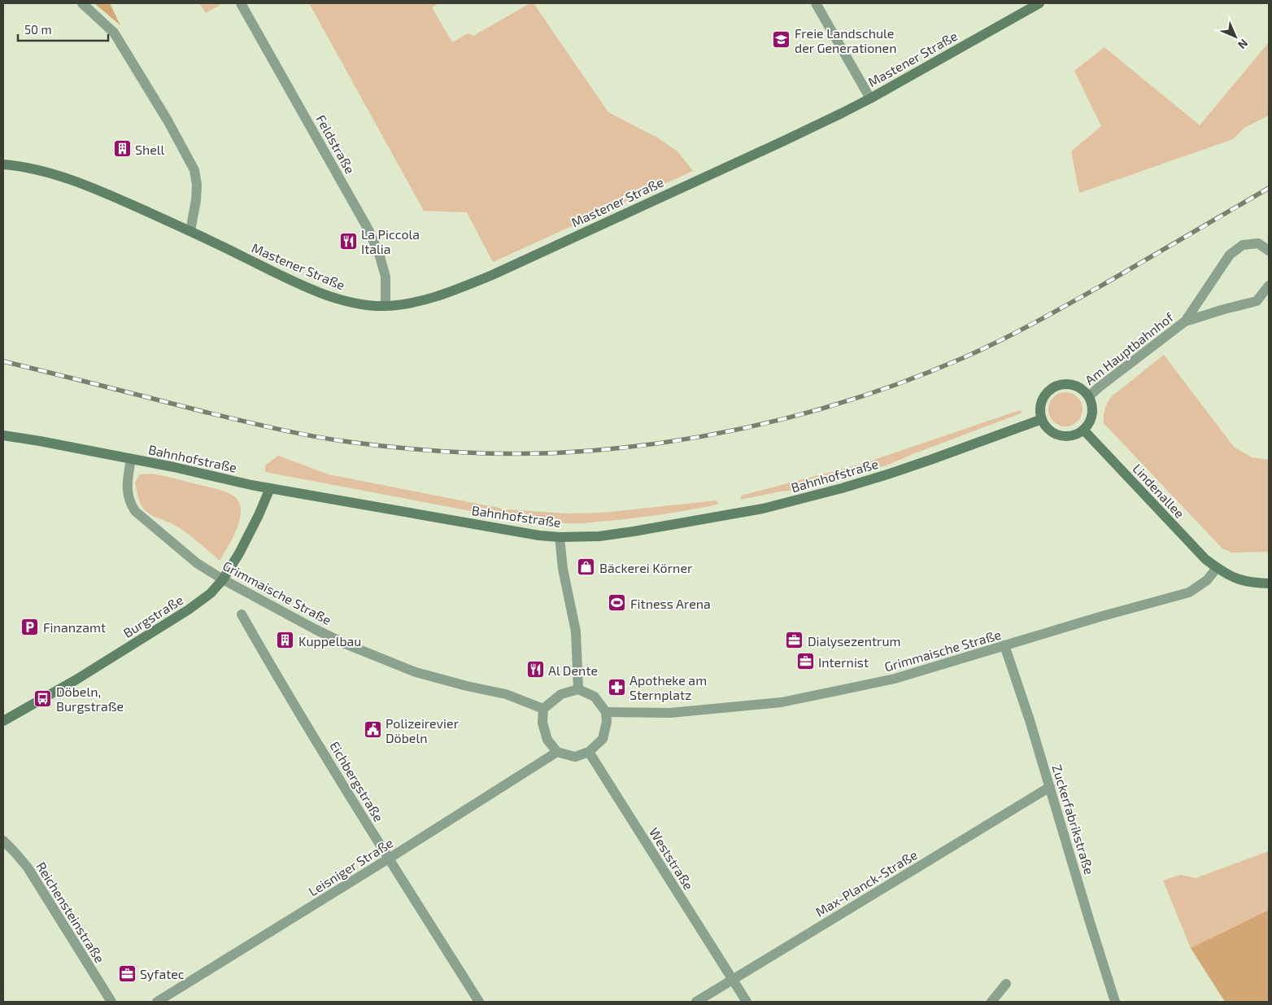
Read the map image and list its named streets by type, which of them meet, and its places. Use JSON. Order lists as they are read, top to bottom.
{
  "streets": {
    "main road": [
      "Mastener Straße",
      "Bahnhofstraße",
      "Lindenallee",
      "Burgstraße"
    ],
    "street": [
      "Feldstraße",
      "Am Hauptbahnhof",
      "Grimmaische Straße",
      "Eichbergstraße",
      "Zuckerfabrikstraße",
      "Weststraße",
      "Leisniger Straße",
      "Max-Planck-Straße",
      "Reichensteinstraße"
    ]
  },
  "crossings": [
    ["Mastener Straße", "Feldstraße"],
    ["Am Hauptbahnhof", "Bahnhofstraße"],
    ["Am Hauptbahnhof", "Lindenallee"],
    ["Bahnhofstraße", "Lindenallee"],
    ["Bahnhofstraße", "Grimmaische Straße"],
    ["Bahnhofstraße", "Burgstraße"],
    ["Lindenallee", "Grimmaische Straße"],
    ["Grimmaische Straße", "Burgstraße"],
    ["Grimmaische Straße", "Zuckerfabrikstraße"],
    ["Grimmaische Straße", "Weststraße"],
    ["Grimmaische Straße", "Leisniger Straße"],
    ["Eichbergstraße", "Leisniger Straße"],
    ["Zuckerfabrikstraße", "Max-Planck-Straße"],
    ["Weststraße", "Leisniger Straße"],
    ["Weststraße", "Max-Planck-Straße"]
  ],
  "places": {
    "school or university": ["Freie Landschule der Generationen"],
    "building": ["Shell", "Kuppelbau"],
    "restaurant": ["La Piccola Italia", "Al Dente"],
    "shop": ["Bäckerei Körner"],
    "sports": ["Fitness Arena"],
    "parking": ["Finanzamt"],
    "office": ["Dialysezentrum", "Internist", "Syfatec"],
    "pharmacy": ["Apotheke am Sternplatz"],
    "bus stop": ["Döbeln, Burgstraße"],
    "public building": ["Polizeirevier Döbeln"]
  },
  "scale_bar": "50 m",
  "north": "bottom right"
}
